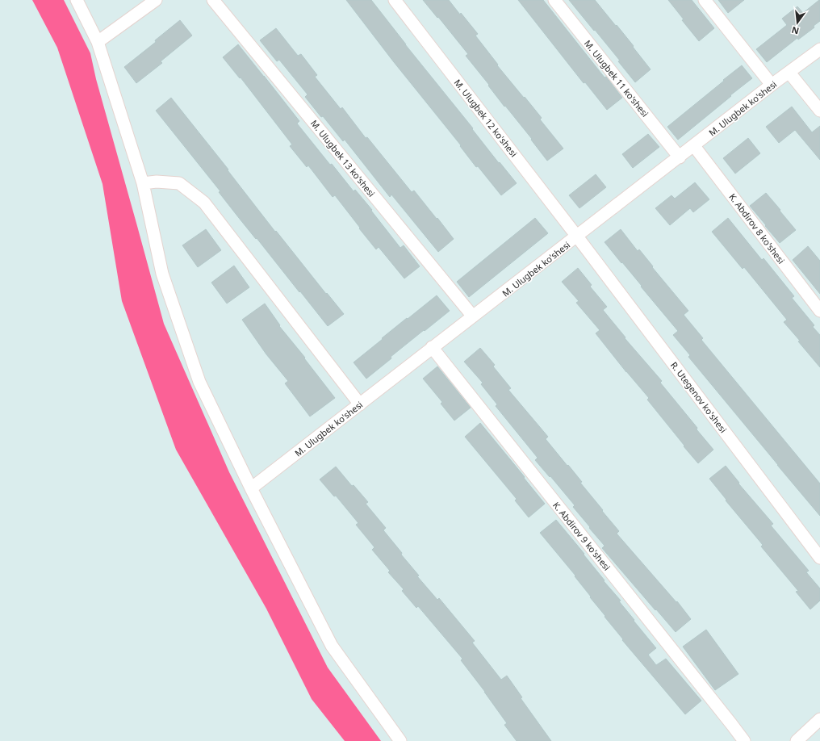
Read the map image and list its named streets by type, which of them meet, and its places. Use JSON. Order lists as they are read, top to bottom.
{
  "streets": {
    "street": [
      "M. Ulugbek 11 ko'shesi",
      "M. Ulugbek ko'shesi",
      "M. Ulugbek 12 ko'shesi",
      "M. Ulugbek 13 ko'shesi",
      "K. Abdirov 8 ko'shesi",
      "R. Utegenov ko'shesi",
      "K. Abdirov 9 ko'shesi"
    ]
  },
  "crossings": [
    ["M. Ulugbek 11 ko'shesi", "M. Ulugbek ko'shesi"],
    ["M. Ulugbek ko'shesi", "M. Ulugbek 12 ko'shesi"],
    ["M. Ulugbek ko'shesi", "M. Ulugbek 13 ko'shesi"],
    ["M. Ulugbek ko'shesi", "K. Abdirov 8 ko'shesi"],
    ["M. Ulugbek ko'shesi", "R. Utegenov ko'shesi"],
    ["M. Ulugbek ko'shesi", "K. Abdirov 9 ko'shesi"],
    ["M. Ulugbek 12 ko'shesi", "R. Utegenov ko'shesi"]
  ],
  "north": "bottom"
}
